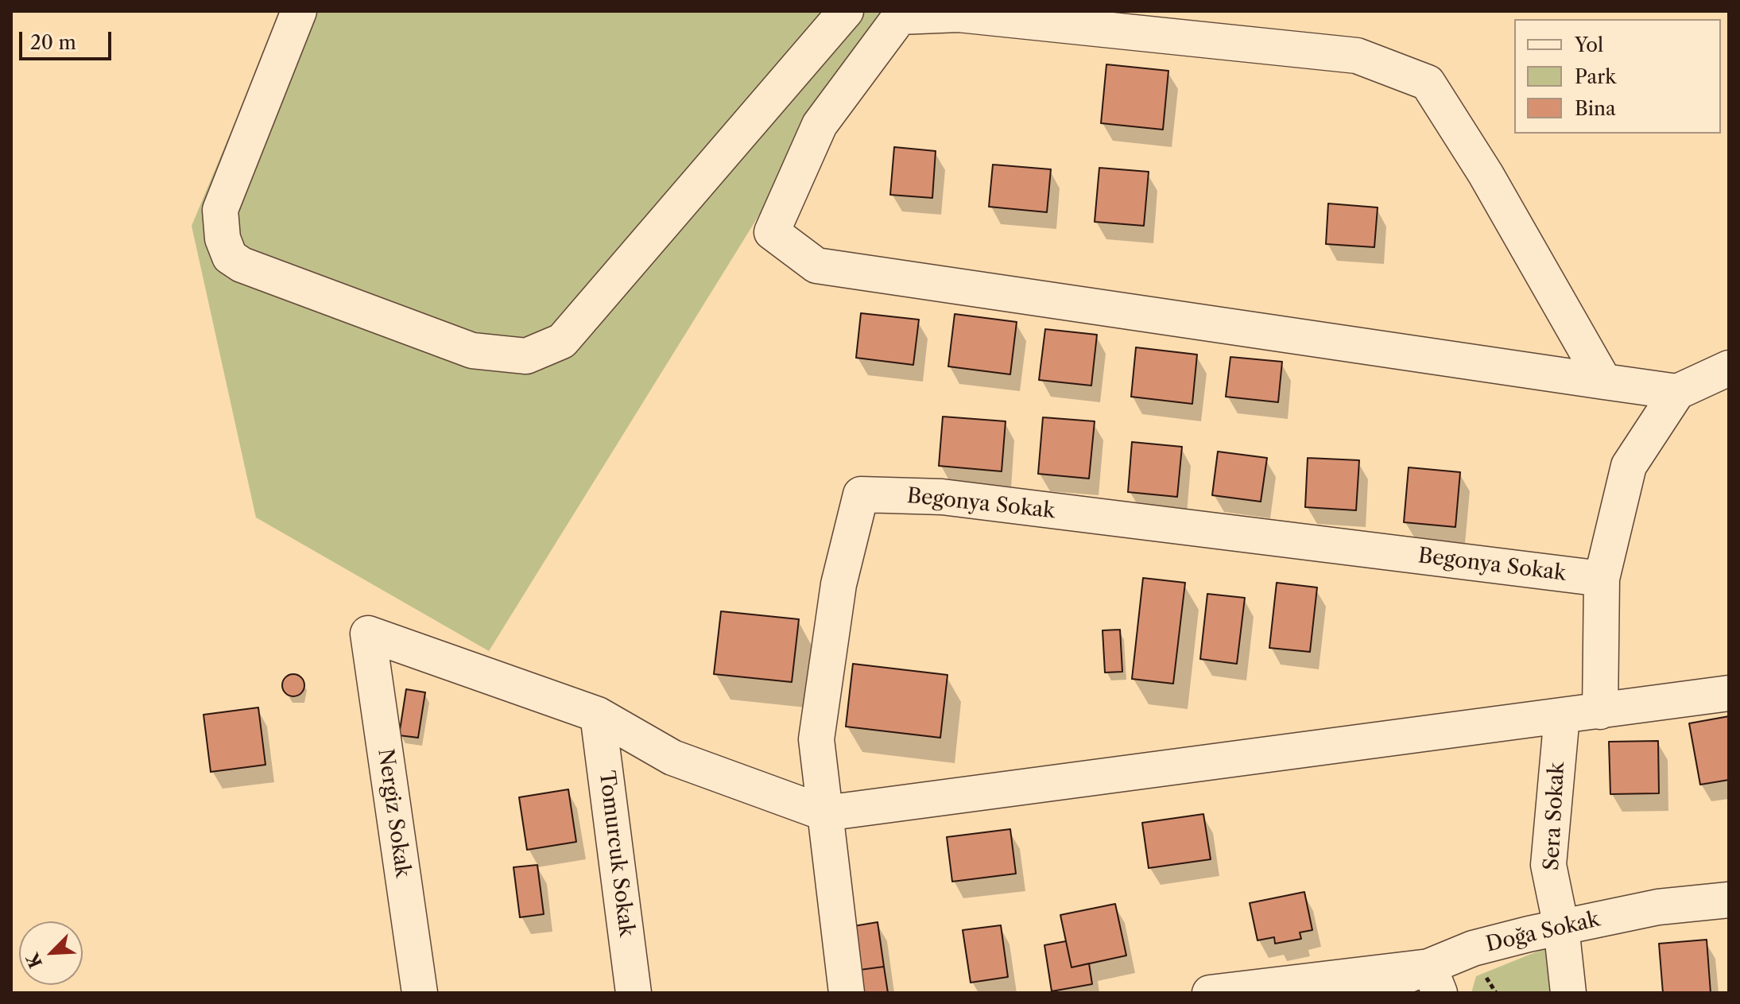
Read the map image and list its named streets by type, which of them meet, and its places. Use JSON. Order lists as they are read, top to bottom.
{
  "streets": {
    "street": [
      "Begonya Sokak",
      "Nergiz Sokak",
      "Sera Sokak",
      "Tomurcuk Sokak",
      "Doğa Sokak"
    ]
  },
  "crossings": [
    ["Nergiz Sokak", "Tomurcuk Sokak"],
    ["Sera Sokak", "Doğa Sokak"]
  ],
  "legend": ["Yol", "Park", "Bina"],
  "scale_bar": "20 m",
  "north": "bottom left"
}
